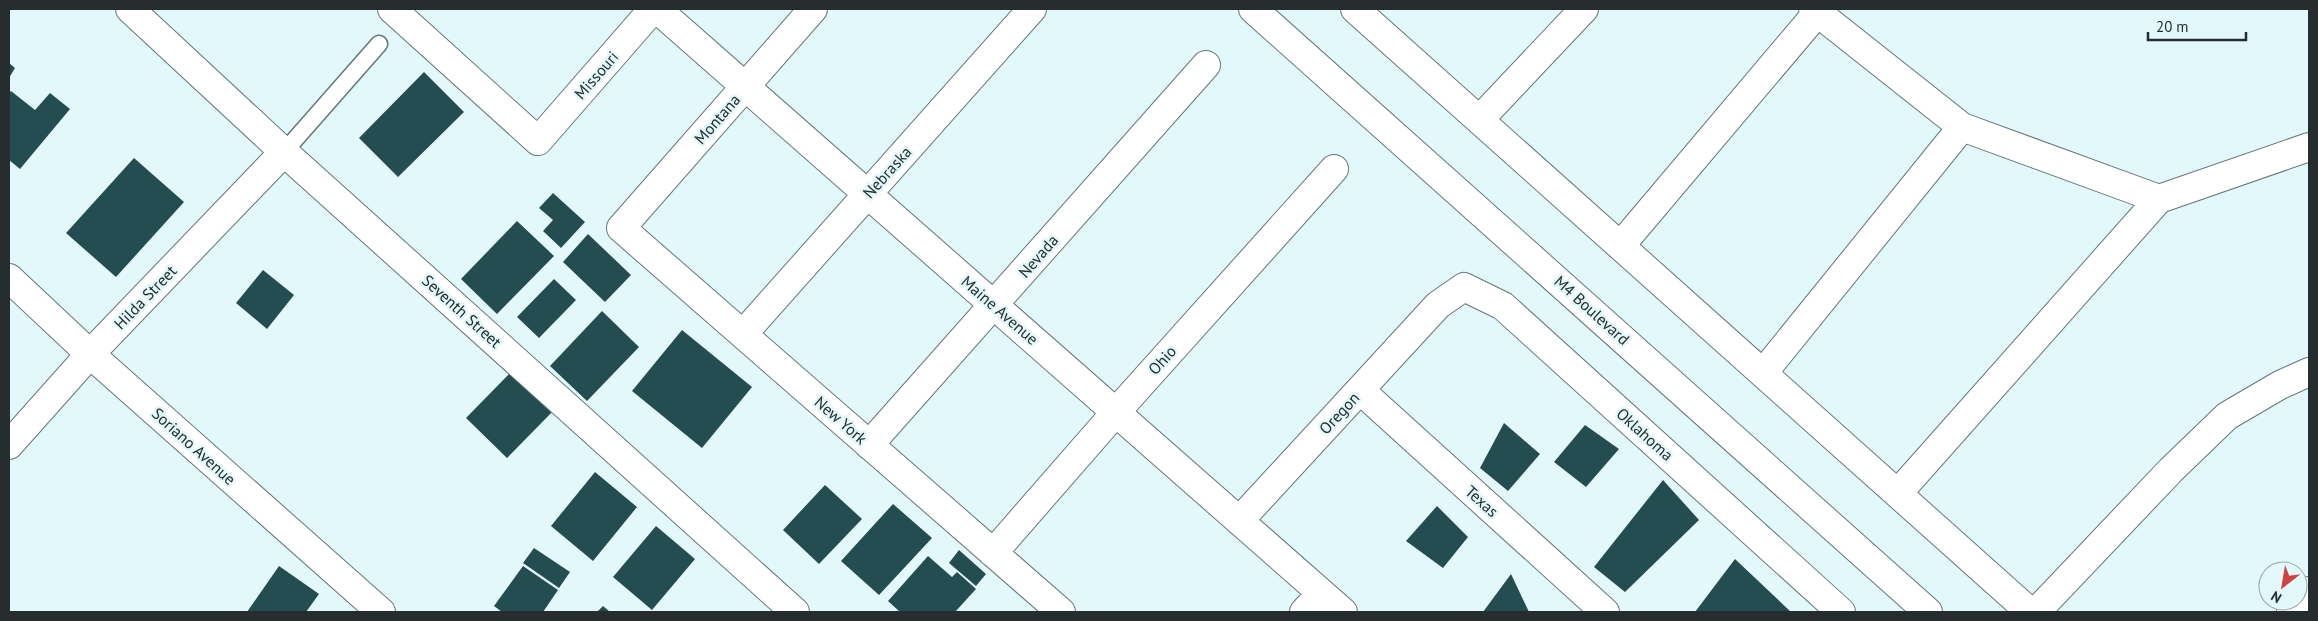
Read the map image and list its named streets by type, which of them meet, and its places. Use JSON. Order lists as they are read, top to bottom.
{
  "streets": {
    "street": [
      "Missouri",
      "Montana",
      "Nebraska",
      "Nevada",
      "Hilda Street",
      "Maine Avenue",
      "M4 Boulevard",
      "Seventh Street",
      "Ohio",
      "Oregon",
      "New York",
      "Oklahoma",
      "Soriano Avenue",
      "Texas"
    ]
  },
  "crossings": [
    ["Missouri", "Maine Avenue"],
    ["Montana", "Maine Avenue"],
    ["Montana", "New York"],
    ["Nebraska", "Maine Avenue"],
    ["Nebraska", "New York"],
    ["Nevada", "Maine Avenue"],
    ["Nevada", "New York"],
    ["Hilda Street", "Seventh Street"],
    ["Hilda Street", "Soriano Avenue"],
    ["Maine Avenue", "Ohio"],
    ["Maine Avenue", "Oregon"],
    ["Ohio", "New York"],
    ["Oregon", "Oklahoma"],
    ["Oregon", "Texas"]
  ],
  "scale_bar": "20 m",
  "north": "bottom left"
}
